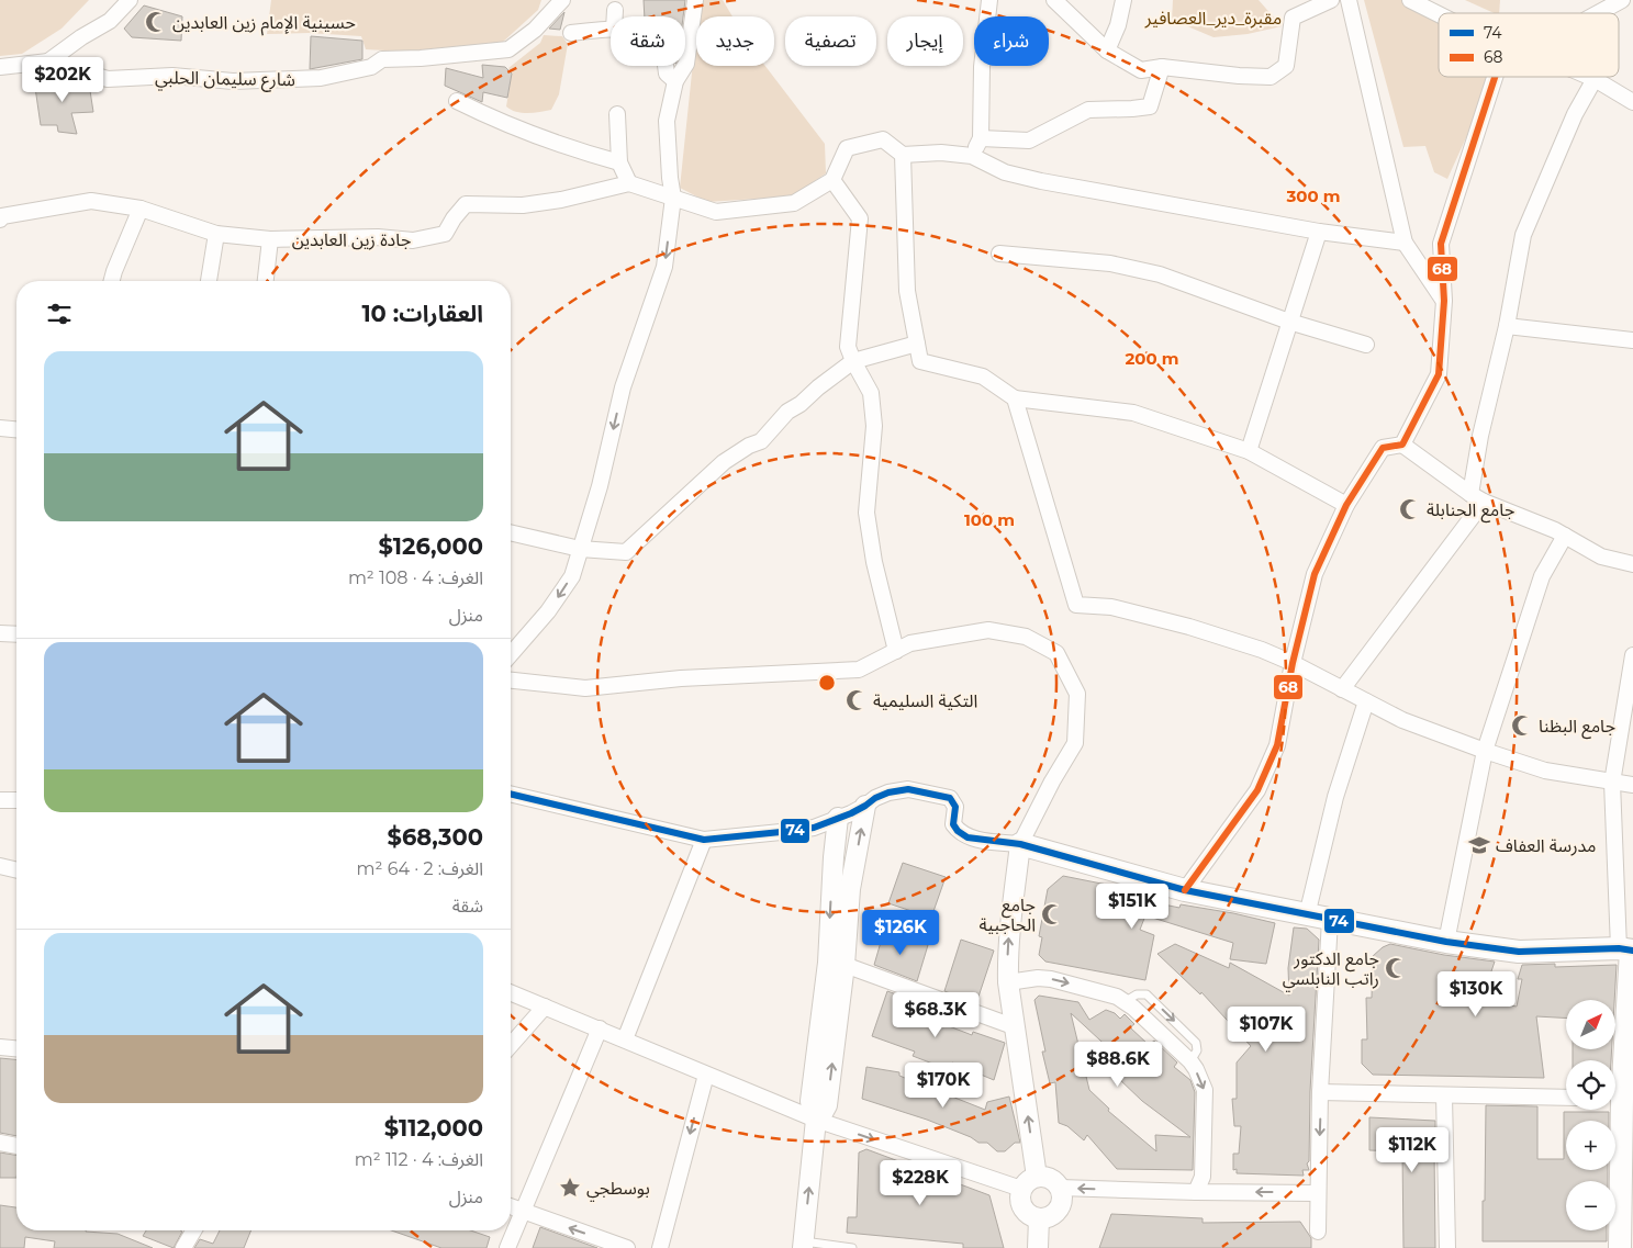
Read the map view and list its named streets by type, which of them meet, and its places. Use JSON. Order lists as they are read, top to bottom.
{
  "streets": {
    "street": ["شارع سليمان الحلبي", "جادة زين العابدين"]
  },
  "parks": ["مقبرة_دير_العصافير"],
  "places": {
    "mosque": [
      "حسينية الإمام زين العابدين",
      "جامع الحنابلة",
      "التكية السليمية",
      "جامع البظنا",
      "جامع الحاجبية",
      "جامع الدكتور راتب النابلسي"
    ],
    "school or university": ["مدرسة العفاف"],
    "place": ["بوسطجي"]
  },
  "lines": ["transit line 68", "transit line 74"],
  "legend": ["74", "68"],
  "north": "top right",
  "page": {
    "chip": [
      "شراء",
      "إيجار",
      "تصفية",
      "جديد",
      "شقة"
    ],
    "price": [
      "$202K",
      "$151K",
      "$126K",
      "$130K",
      "$68.3K",
      "$107K",
      "$88.6K",
      "$170K",
      "$112K",
      "$228K"
    ],
    "heading": "العقارات: 10",
    "list": [
      {
        "name": "$126,000",
        "note": "الغرف: 4 · 108 m² · منزل"
      },
      {
        "name": "$68,300",
        "note": "الغرف: 2 · 64 m² · شقة"
      },
      {
        "name": "$112,000",
        "note": "الغرف: 4 · 112 m² · منزل"
      }
    ],
    "map_buttons": ["+", "−"]
  },
  "rings": ["300 m", "200 m", "100 m"]
}
